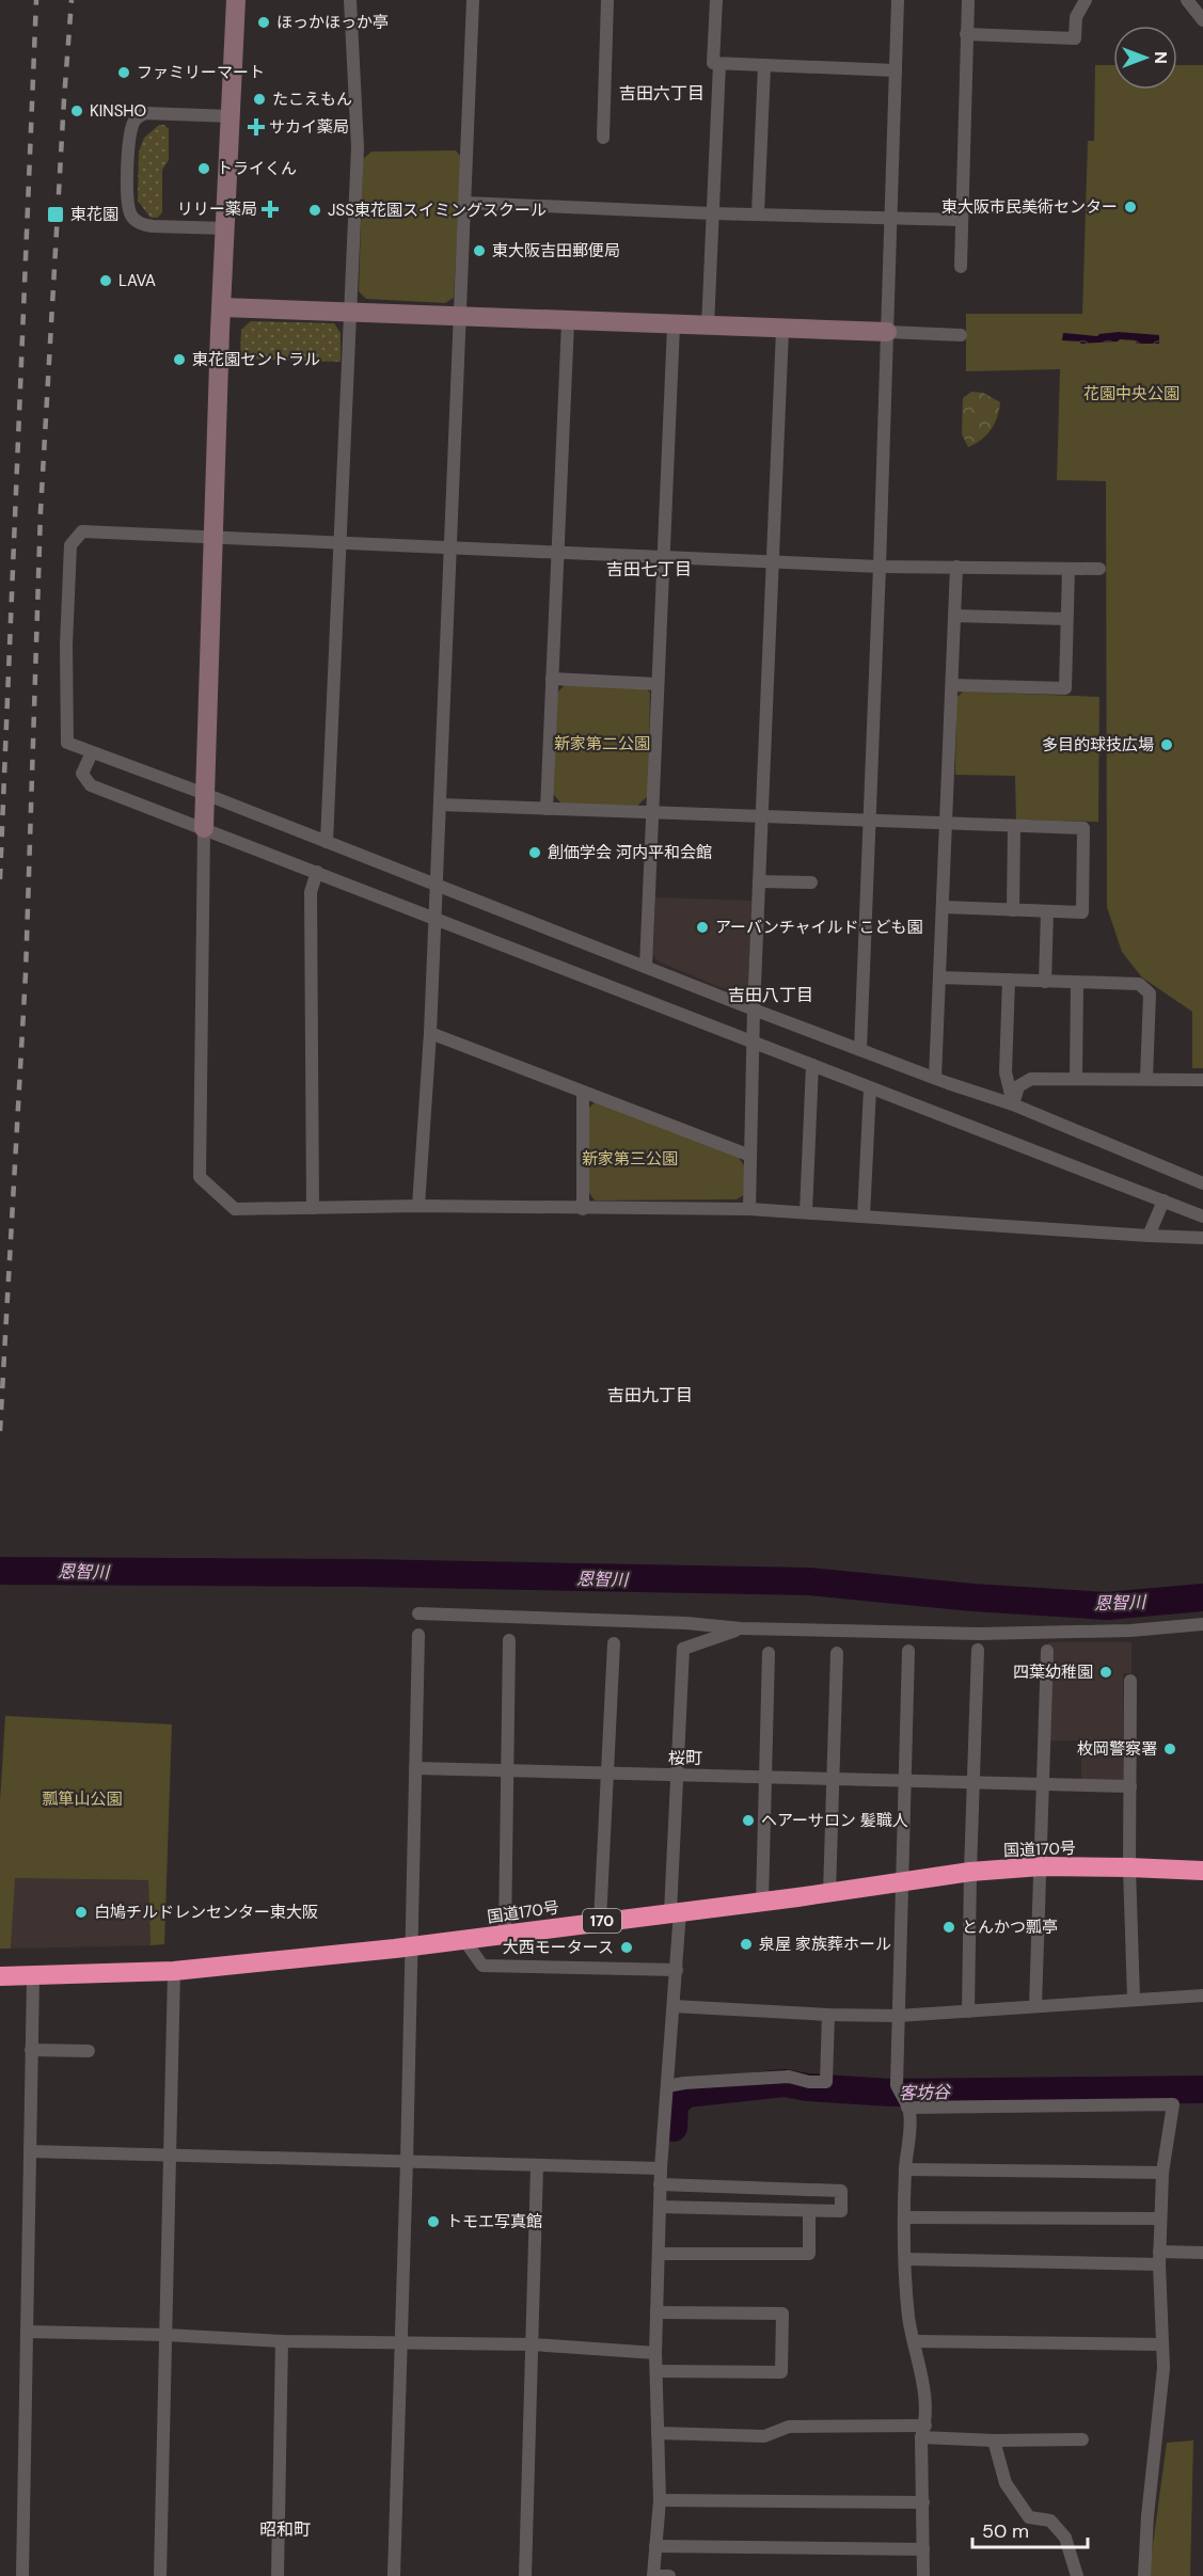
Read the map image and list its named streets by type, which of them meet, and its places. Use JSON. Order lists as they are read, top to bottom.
{
  "streets": {
    "highway": ["国道170号", "170"]
  },
  "districts": [
    "吉田六丁目",
    "吉田七丁目",
    "吉田八丁目",
    "吉田九丁目",
    "桜町",
    "昭和町"
  ],
  "water": ["恩智川", "客坊谷"],
  "parks": [
    "花園中央公園",
    "新家第二公園",
    "新家第三公園",
    "瓢箪山公園"
  ],
  "places": {
    "other": [
      "ほっかほっか亭",
      "ファミリーマート",
      "たこえもん",
      "KINSHO",
      "トライくん",
      "東大阪市民美術センター",
      "JSS東花園スイミングスクール",
      "東大阪吉田郵便局",
      "LAVA",
      "東花園セントラル",
      "多目的球技広場",
      "創価学会 河内平和会館",
      "アーバンチャイルドこども園",
      "四葉幼稚園",
      "枚岡警察署",
      "ヘアーサロン 髪職人",
      "白鳩チルドレンセンター東大阪",
      "とんかつ瓢亭",
      "泉屋 家族葬ホール",
      "大西モータース",
      "トモエ写真館"
    ],
    "health": ["サカイ薬局", "リリー薬局"],
    "transit": ["東花園"]
  },
  "scale_bar": "50 m",
  "north": "right"
}
